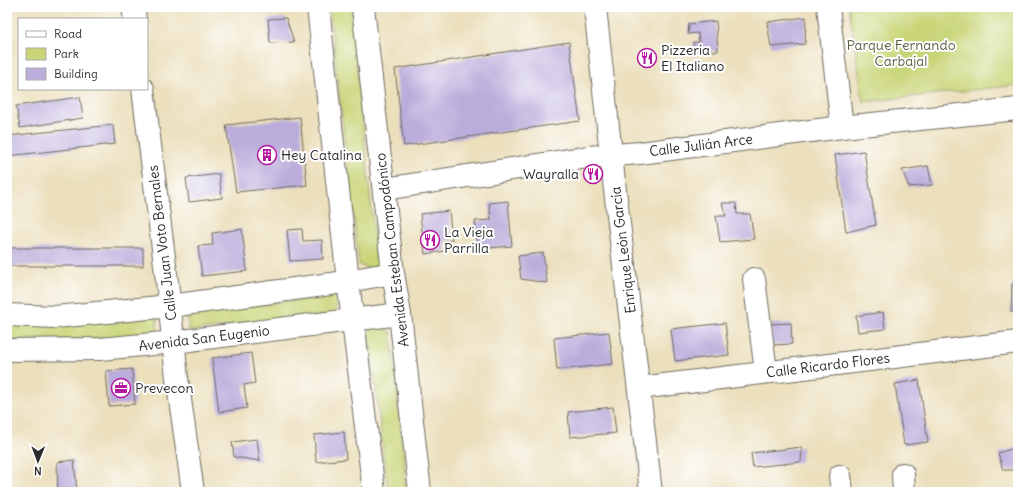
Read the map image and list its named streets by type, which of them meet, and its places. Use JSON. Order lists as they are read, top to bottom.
{
  "streets": {
    "street": [
      "Calle Julián Arce",
      "Calle Juan Voto Bernales",
      "Avenida Esteban Campodónico",
      "Enrique León García",
      "Avenida San Eugenio",
      "Calle Ricardo Flores"
    ]
  },
  "crossings": [
    ["Calle Julián Arce", "Avenida Esteban Campodónico"],
    ["Calle Julián Arce", "Enrique León García"],
    ["Calle Juan Voto Bernales", "Avenida San Eugenio"],
    ["Avenida Esteban Campodónico", "Avenida San Eugenio"],
    ["Enrique León García", "Calle Ricardo Flores"]
  ],
  "parks": ["Parque Fernando Carbajal"],
  "places": {
    "restaurant": ["Pizzeria El Italiano", "Wayralla", "La Vieja Parrilla"],
    "building": ["Hey Catalina"],
    "office": ["Prevecon"]
  },
  "legend": ["Road", "Park", "Building"],
  "north": "bottom"
}
